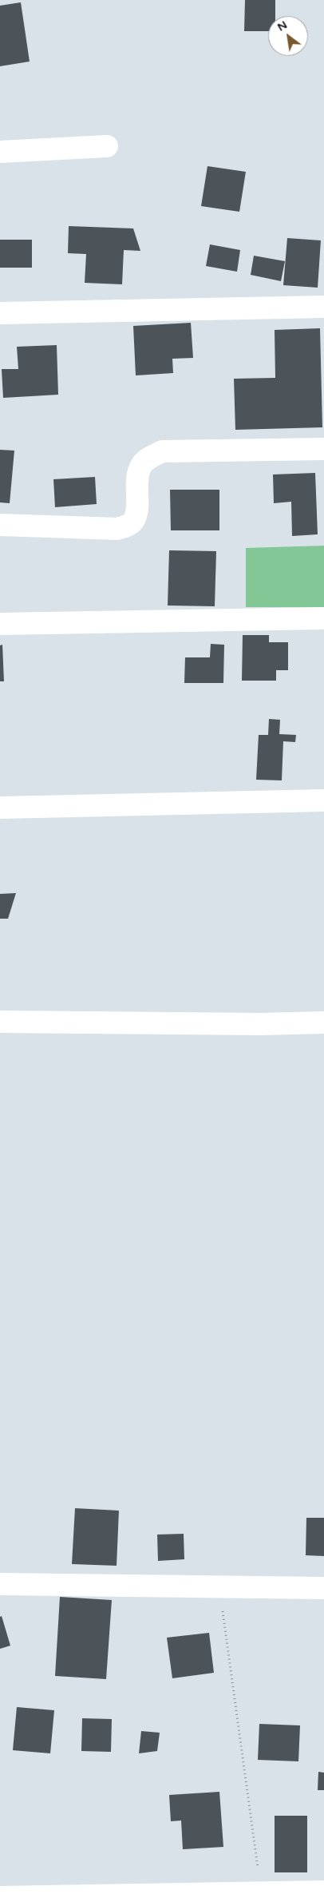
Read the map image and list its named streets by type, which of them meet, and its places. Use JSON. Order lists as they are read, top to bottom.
{
  "north": "top left"
}
